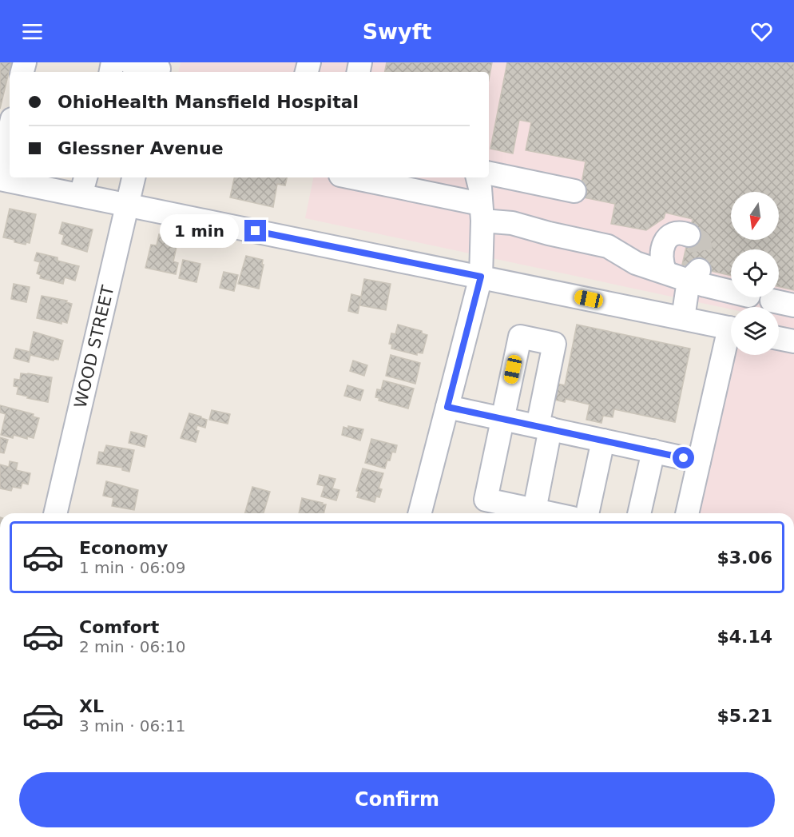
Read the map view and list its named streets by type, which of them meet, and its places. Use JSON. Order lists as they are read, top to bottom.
{
  "streets": {
    "street": ["WOOD STREET"]
  },
  "north": "bottom",
  "page": {
    "header": "Swyft",
    "banner": ["OhioHealth Mansfield Hospital", "Glessner Avenue"],
    "bubble": "1 min",
    "list": [
      {
        "name": "Economy",
        "note": "1 min · 06:09",
        "value": "$3.06"
      },
      {
        "name": "Comfort",
        "note": "2 min · 06:10",
        "value": "$4.14"
      },
      {
        "name": "XL",
        "note": "3 min · 06:11",
        "value": "$5.21"
      }
    ],
    "buttons": "Confirm"
  }
}
